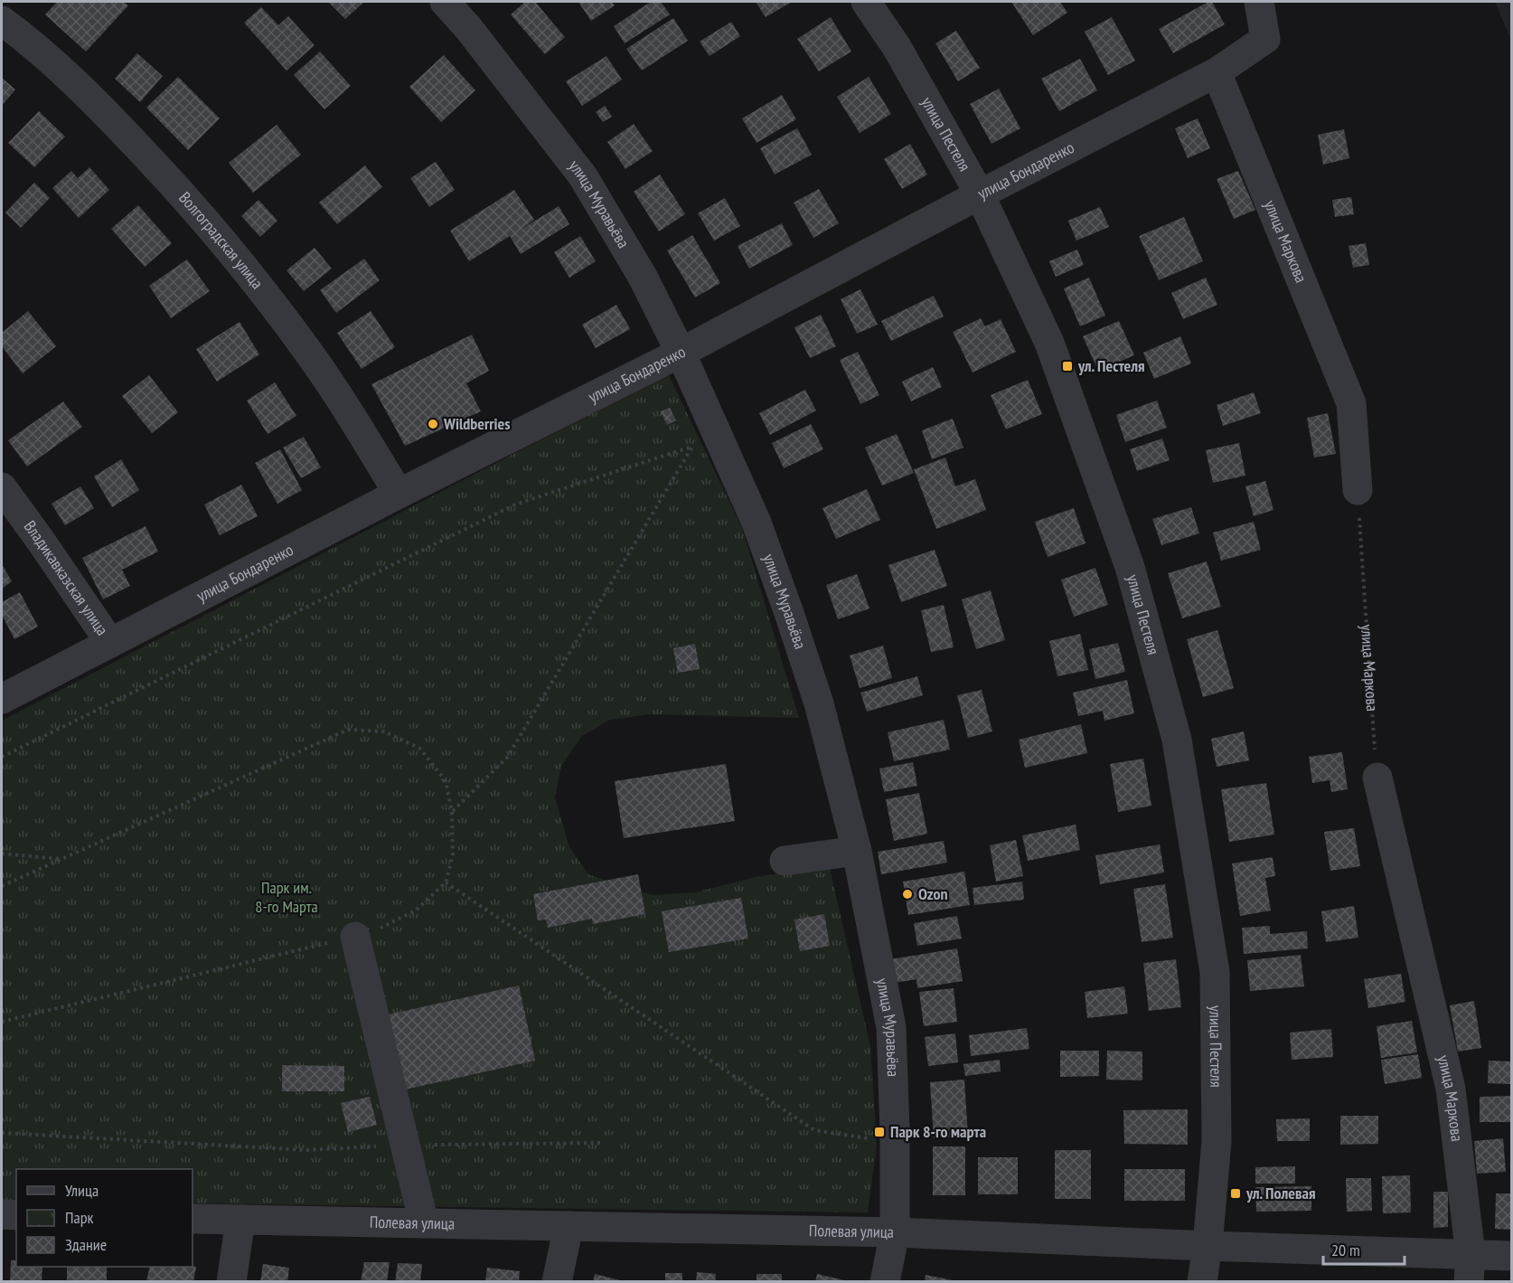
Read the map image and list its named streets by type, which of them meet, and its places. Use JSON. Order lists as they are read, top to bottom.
{
  "streets": {
    "street": [
      "улица Пестеля",
      "улица Бондаренко",
      "улица Муравьёва",
      "Волгоградская улица",
      "улица Маркова",
      "Владикавказская улица",
      "Полевая улица"
    ]
  },
  "crossings": [
    ["улица Пестеля", "улица Бондаренко"],
    ["улица Пестеля", "Полевая улица"],
    ["улица Бондаренко", "улица Муравьёва"],
    ["улица Бондаренко", "Волгоградская улица"],
    ["улица Бондаренко", "улица Маркова"],
    ["улица Бондаренко", "Владикавказская улица"],
    ["улица Муравьёва", "Полевая улица"],
    ["улица Маркова", "Полевая улица"]
  ],
  "parks": ["Парк им. 8-го Марта"],
  "places": {
    "transit": ["ул. Пестеля", "Парк 8-го марта", "ул. Полевая"],
    "other": ["Wildberries", "Ozon"]
  },
  "legend": ["Улица", "Парк", "Здание"],
  "scale_bar": "20 m"
}
